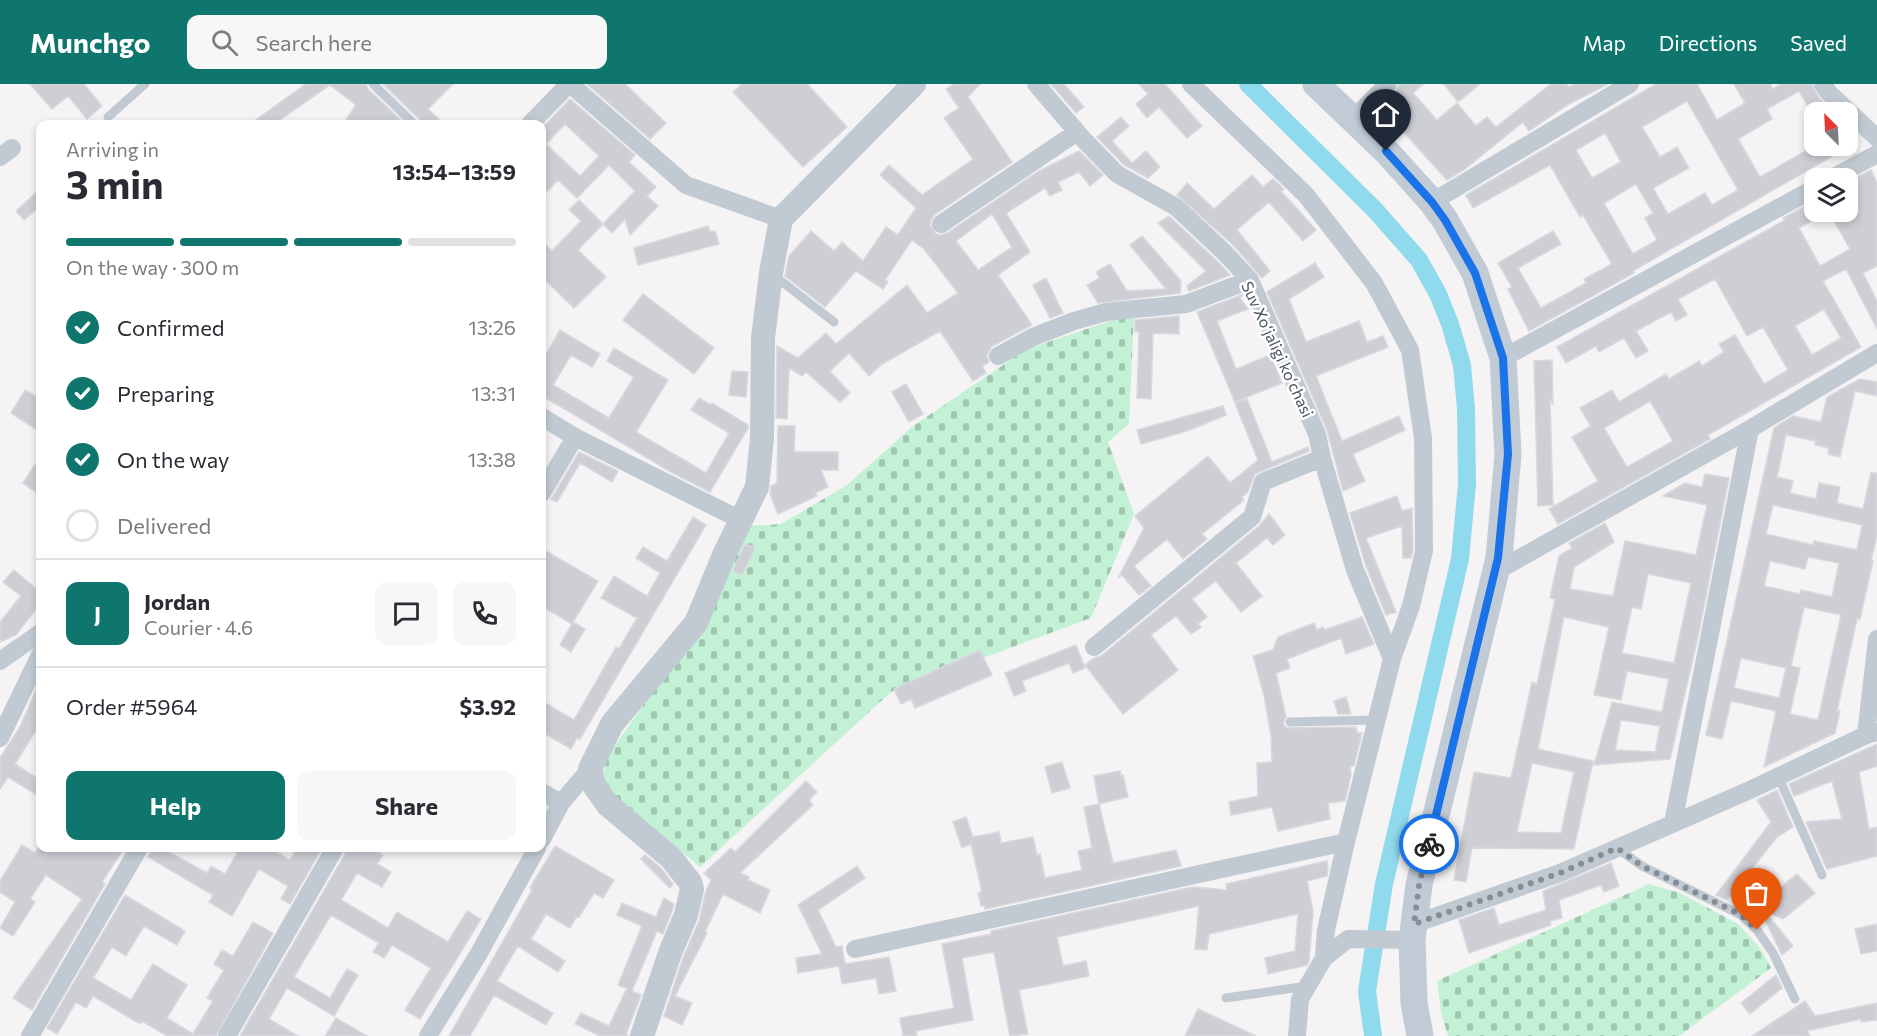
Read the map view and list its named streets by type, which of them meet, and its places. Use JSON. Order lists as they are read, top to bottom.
{
  "streets": {
    "street": ["Suv Xoʻjaligi koʻchasi"]
  },
  "north": "top left",
  "page": {
    "header": "Munchgo",
    "search": "Search here",
    "nav": ["Map", "Directions", "Saved"],
    "heading": ["3 min", "Arriving in", "13:54–13:59"],
    "panel": [
      "Jordan",
      "Courier · 4.6",
      "Order #5964",
      "$3.92"
    ],
    "bar": "On the way · 300 m",
    "list": [
      ["Confirmed", "13:26"],
      ["Preparing", "13:31"],
      ["On the way", "13:38"],
      "Delivered"
    ],
    "round": "J",
    "buttons": ["Help", "Share"]
  }
}
